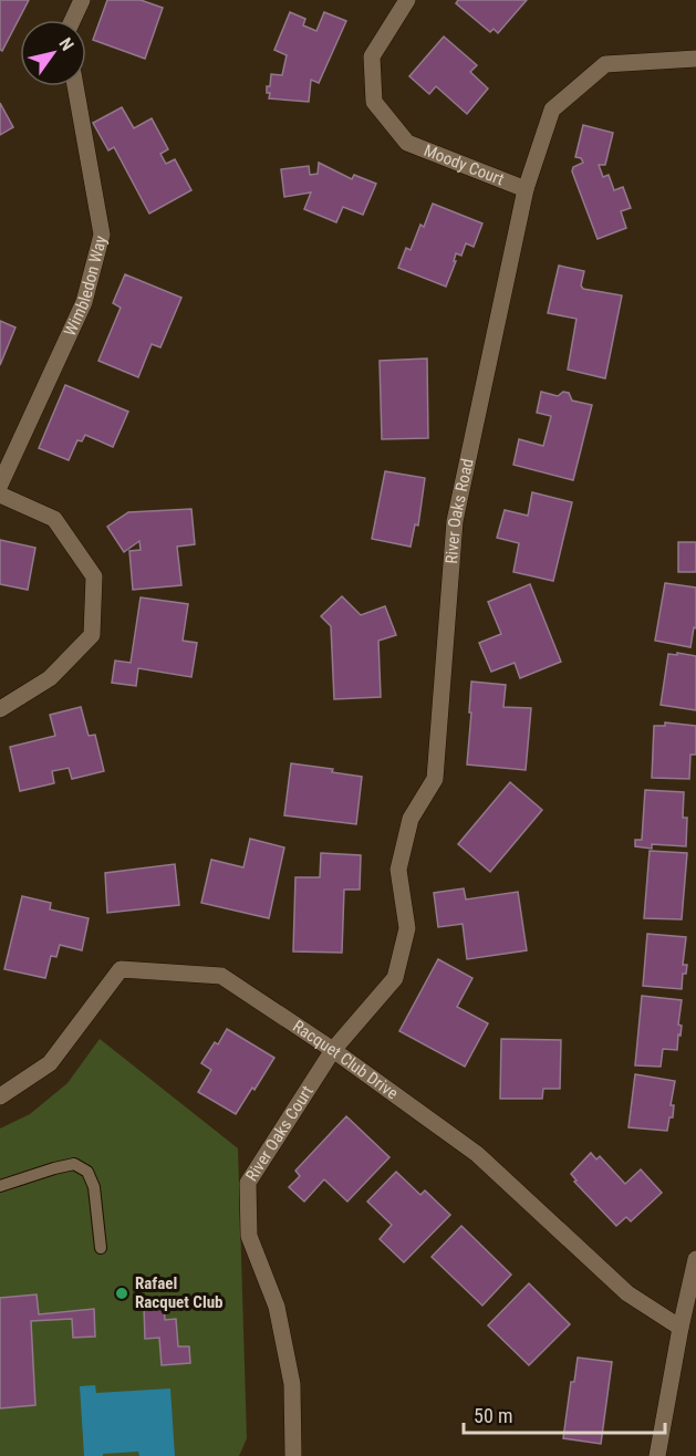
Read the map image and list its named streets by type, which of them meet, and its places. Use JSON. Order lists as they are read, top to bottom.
{
  "streets": {
    "street": [
      "Moody Court",
      "Wimbledon Way",
      "River Oaks Road",
      "Racquet Club Drive",
      "River Oaks Court"
    ]
  },
  "crossings": [
    ["Moody Court", "River Oaks Road"],
    ["River Oaks Road", "Racquet Club Drive"],
    ["River Oaks Road", "River Oaks Court"],
    ["Racquet Club Drive", "River Oaks Court"]
  ],
  "places": ["Rafael Racquet Club"],
  "scale_bar": "50 m",
  "north": "top right"
}
